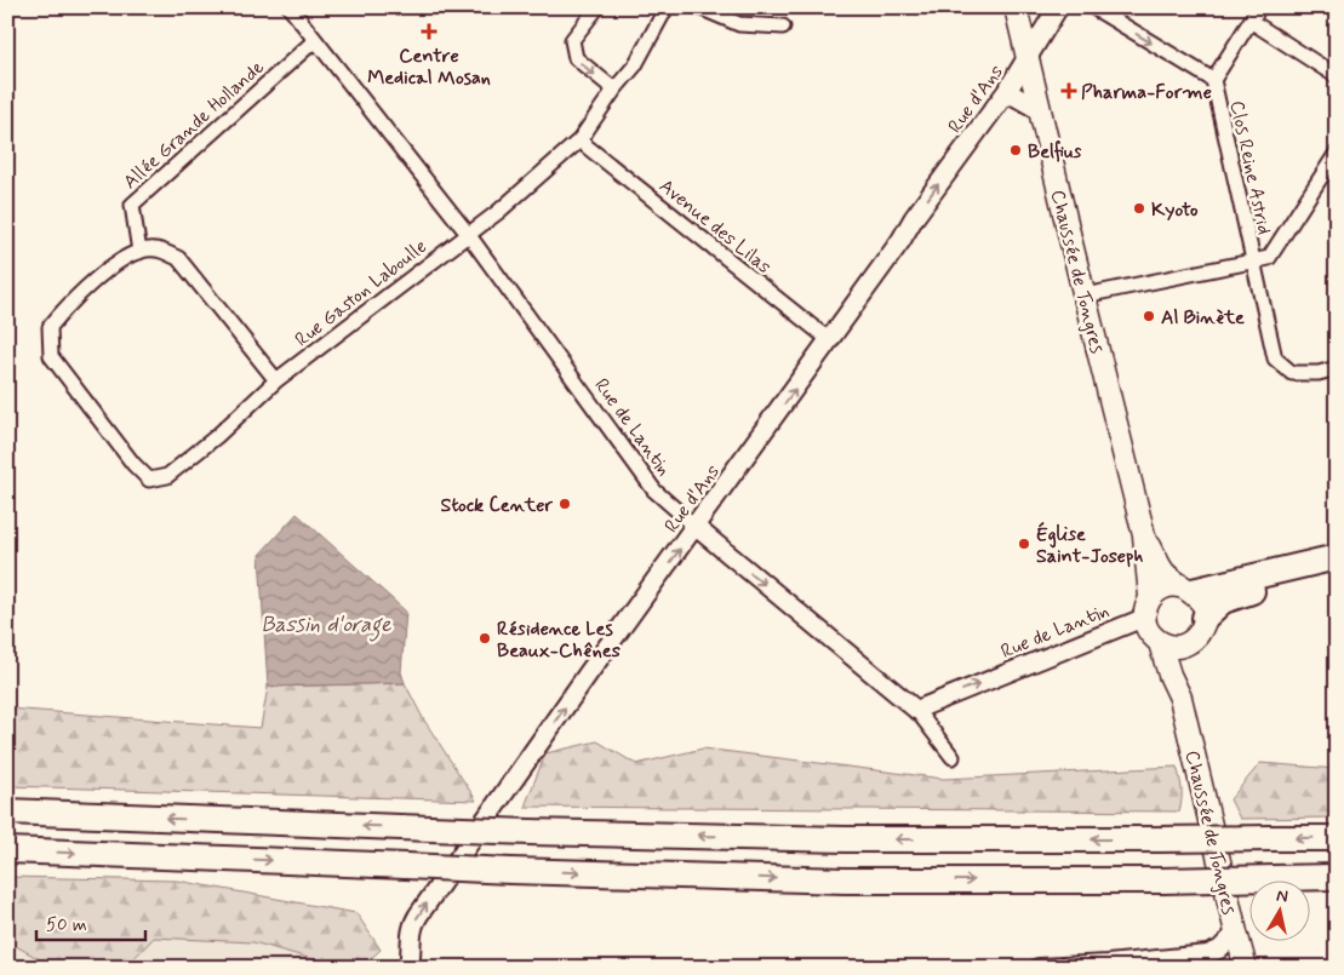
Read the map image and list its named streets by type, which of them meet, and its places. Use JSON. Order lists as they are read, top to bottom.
{
  "streets": {
    "main road": ["Rue d'Ans", "Chaussée de Tongres"],
    "street": [
      "Allée Grande Hollande",
      "Clos Reine Astrid",
      "Avenue des Lilas",
      "Rue Gaston Laboulle",
      "Rue de Lantin"
    ]
  },
  "crossings": [
    ["Rue d'Ans", "Avenue des Lilas"],
    ["Rue d'Ans", "Chaussée de Tongres"],
    ["Rue d'Ans", "Rue de Lantin"],
    ["Allée Grande Hollande", "Rue Gaston Laboulle"],
    ["Allée Grande Hollande", "Rue de Lantin"],
    ["Clos Reine Astrid", "Chaussée de Tongres"],
    ["Chaussée de Tongres", "Rue de Lantin"],
    ["Rue Gaston Laboulle", "Rue de Lantin"]
  ],
  "one_way": ["Rue d'Ans", "Rue de Lantin"],
  "water": ["Bassin d'orage"],
  "places": {
    "health": ["Centre Medical Mosan", "Pharma-Forme"],
    "other": [
      "Belfius",
      "Kyoto",
      "Al Binète",
      "Stock Center",
      "Église Saint-Joseph",
      "Résidence Les Beaux-Chênes"
    ]
  },
  "scale_bar": "50 m",
  "north": "top"
}
